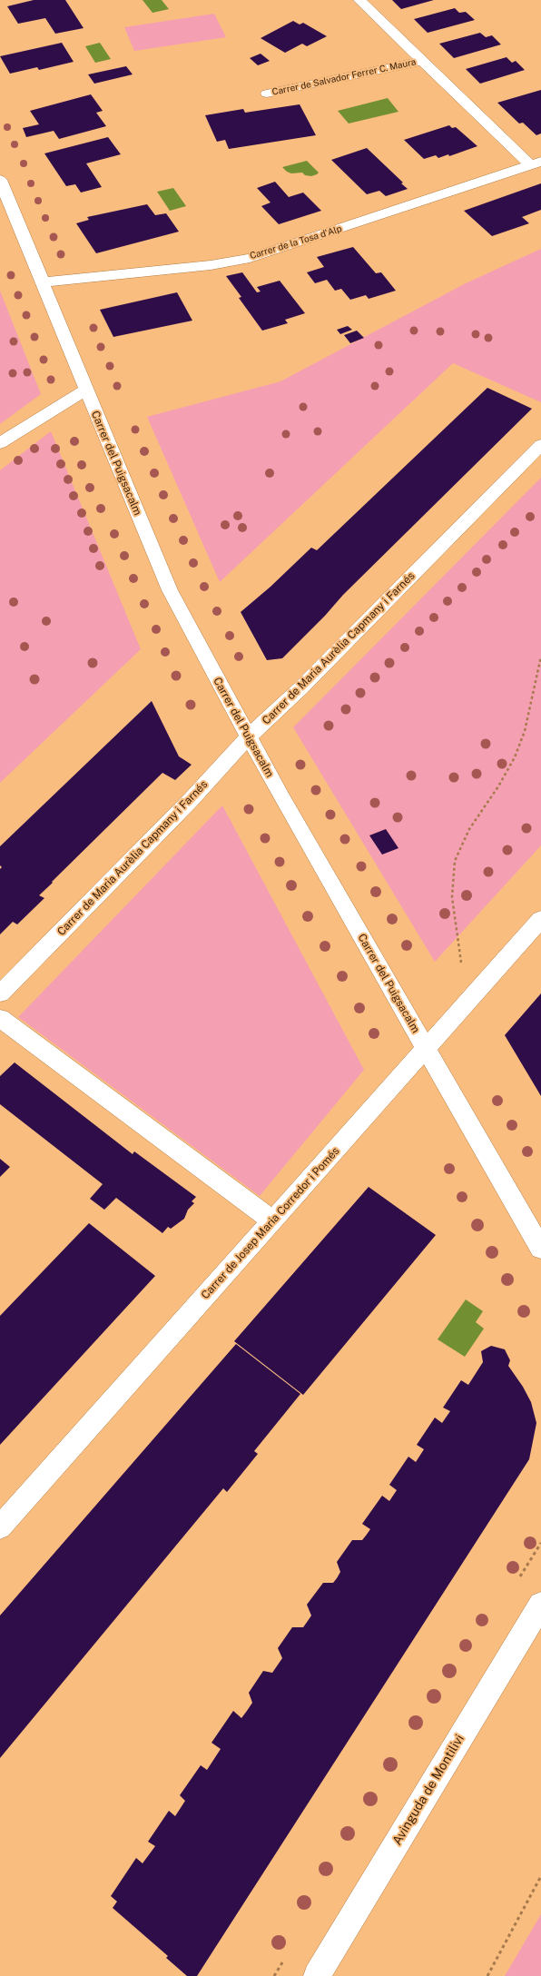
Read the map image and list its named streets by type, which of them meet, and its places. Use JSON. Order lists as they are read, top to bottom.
{
  "streets": {
    "street": [
      "Carrer de Salvador Ferrer C. Maura",
      "Carrer de la Tosa d'Alp",
      "Carrer del Puigsacalm",
      "Carrer de Maria Aurèlia Capmany i Farnés",
      "Carrer de Josep Maria Corredor i Pomés",
      "Avinguda de Montilivi"
    ]
  },
  "crossings": [
    ["Carrer de Salvador Ferrer C. Maura", "Carrer de la Tosa d'Alp"],
    ["Carrer de la Tosa d'Alp", "Carrer del Puigsacalm"],
    ["Carrer del Puigsacalm", "Carrer de Maria Aurèlia Capmany i Farnés"],
    ["Carrer del Puigsacalm", "Carrer de Josep Maria Corredor i Pomés"]
  ]
}
